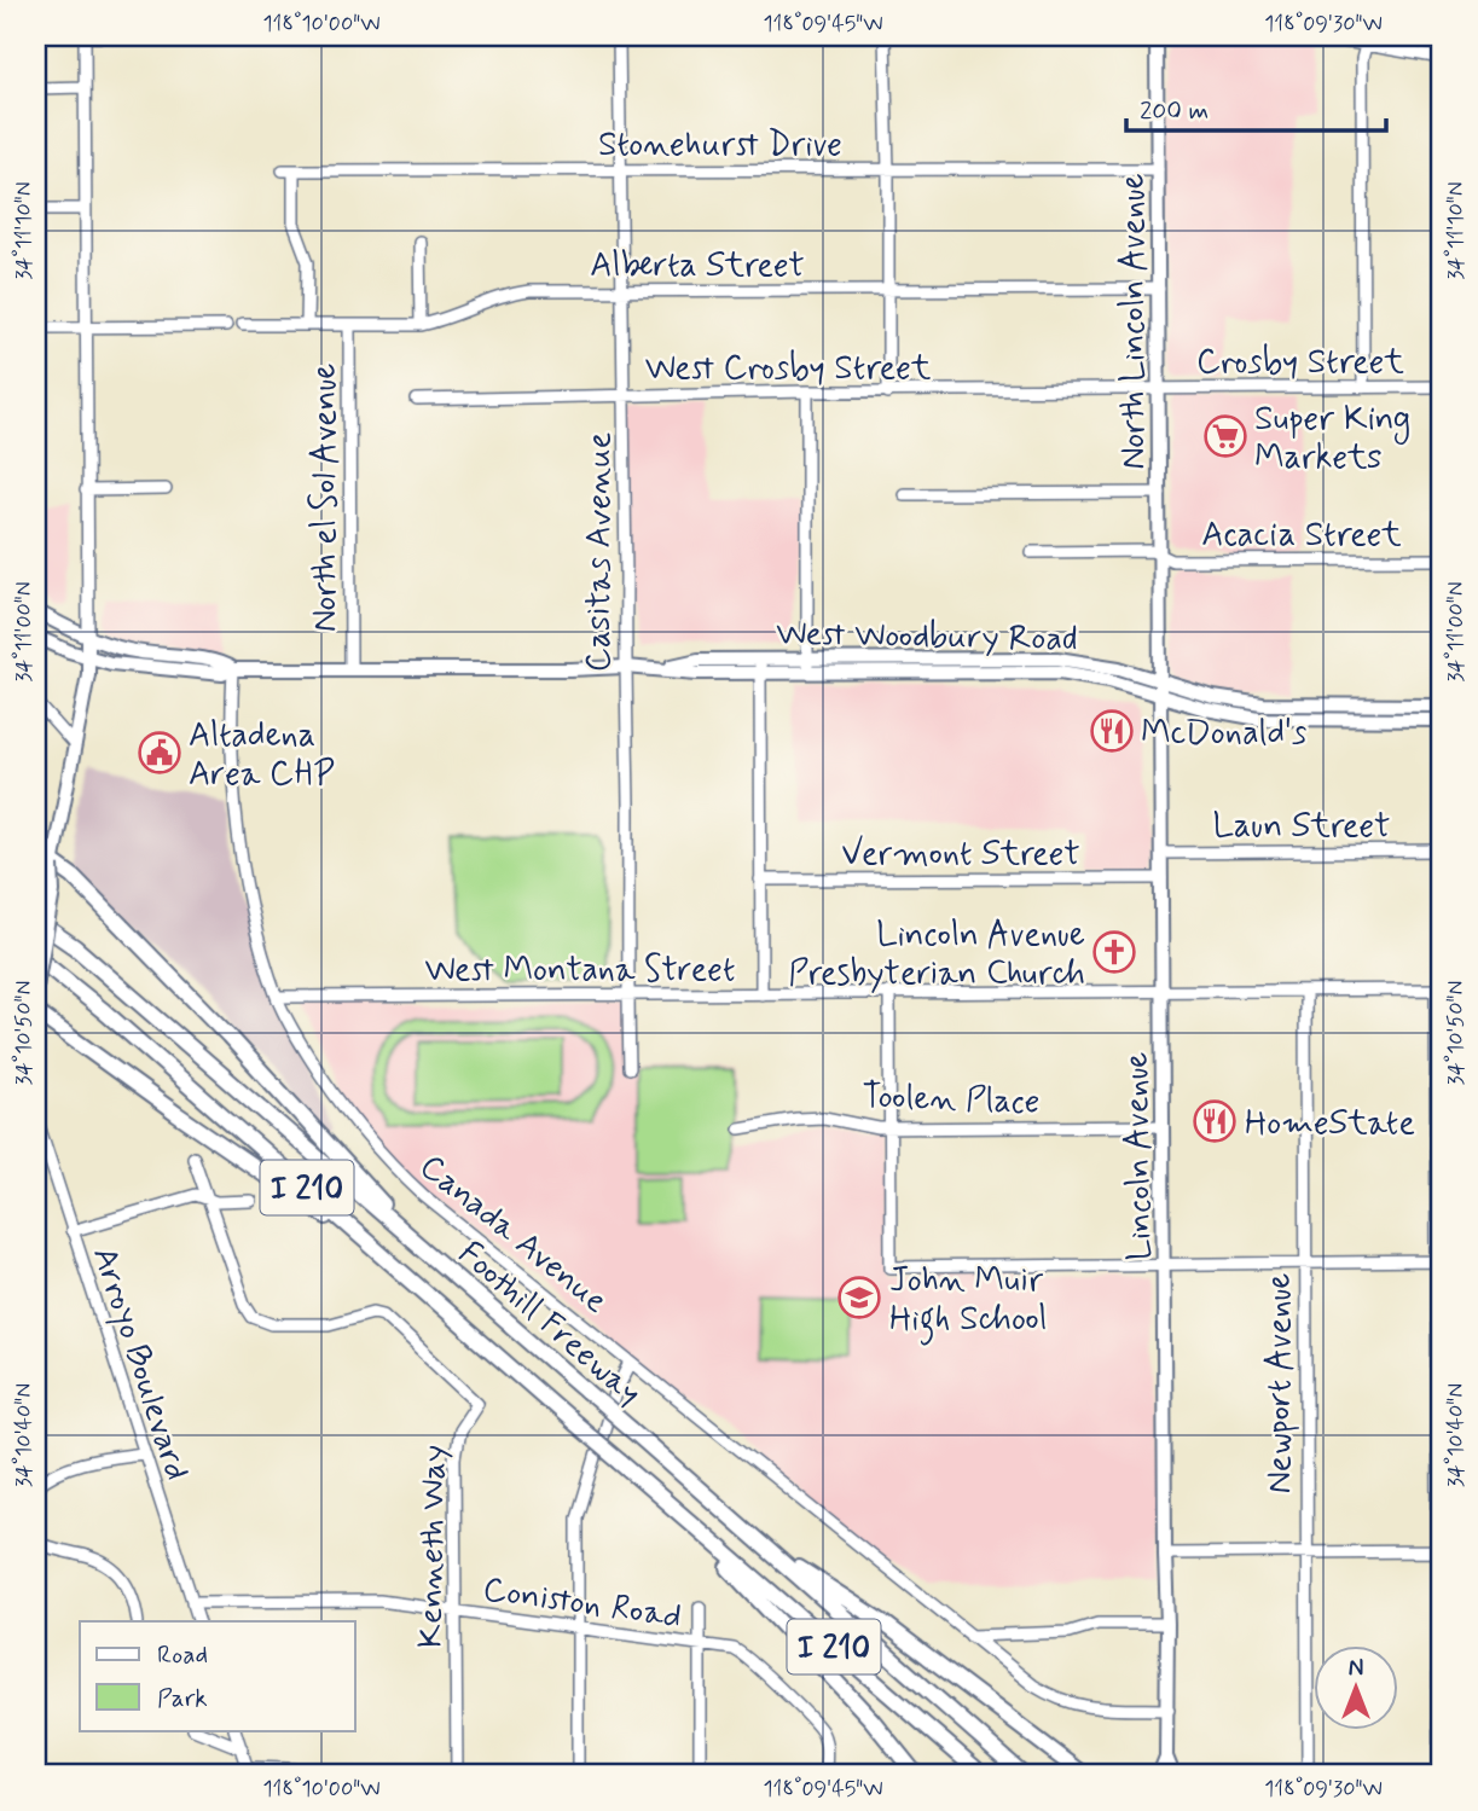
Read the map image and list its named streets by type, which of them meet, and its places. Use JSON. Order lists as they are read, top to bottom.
{
  "streets": {
    "highway": ["I 210", "Foothill Freeway"],
    "main road": ["North Lincoln Avenue", "West Woodbury Road", "Lincoln Avenue"],
    "street": [
      "Stonehurst Drive",
      "Alberta Street",
      "Crosby Street",
      "West Crosby Street",
      "North el Sol Avenue",
      "Acacia Street",
      "Casitas Avenue",
      "Laun Street",
      "Vermont Street",
      "West Montana Street",
      "Toolen Place",
      "Canada Avenue",
      "Arroyo Boulevard",
      "Newport Avenue",
      "Kenneth Way",
      "Coniston Road"
    ]
  },
  "crossings": [
    ["Stonehurst Drive", "North Lincoln Avenue"],
    ["Stonehurst Drive", "North el Sol Avenue"],
    ["Stonehurst Drive", "Casitas Avenue"],
    ["Alberta Street", "North Lincoln Avenue"],
    ["Alberta Street", "North el Sol Avenue"],
    ["Alberta Street", "Casitas Avenue"],
    ["North Lincoln Avenue", "Crosby Street"],
    ["North Lincoln Avenue", "West Crosby Street"],
    ["North Lincoln Avenue", "Acacia Street"],
    ["North Lincoln Avenue", "Lincoln Avenue"],
    ["Crosby Street", "West Crosby Street"],
    ["West Crosby Street", "Casitas Avenue"],
    ["North el Sol Avenue", "West Woodbury Road"],
    ["Acacia Street", "Lincoln Avenue"],
    ["Casitas Avenue", "West Woodbury Road"],
    ["Casitas Avenue", "West Montana Street"],
    ["West Woodbury Road", "Lincoln Avenue"],
    ["West Woodbury Road", "Canada Avenue"],
    ["Laun Street", "Lincoln Avenue"],
    ["Vermont Street", "Lincoln Avenue"],
    ["West Montana Street", "Lincoln Avenue"],
    ["West Montana Street", "Canada Avenue"],
    ["West Montana Street", "Newport Avenue"],
    ["Toolen Place", "Lincoln Avenue"],
    ["Lincoln Avenue", "Canada Avenue"],
    ["Arroyo Boulevard", "Coniston Road"],
    ["Kenneth Way", "Coniston Road"]
  ],
  "places": {
    "supermarket": ["Super King Markets"],
    "restaurant": ["McDonald's", "HomeState"],
    "public building": ["Altadena Area CHP"],
    "church": ["Lincoln Avenue Presbyterian Church"],
    "school or university": ["John Muir High School"]
  },
  "legend": ["Road", "Park"],
  "scale_bar": "200 m",
  "north": "top",
  "coordinates": [
    "118°10'00\"W",
    "118°09'45\"W",
    "118°09'30\"W",
    "34°11'10\"N",
    "34°11'00\"N",
    "34°10'50\"N",
    "34°10'40\"N"
  ]
}
